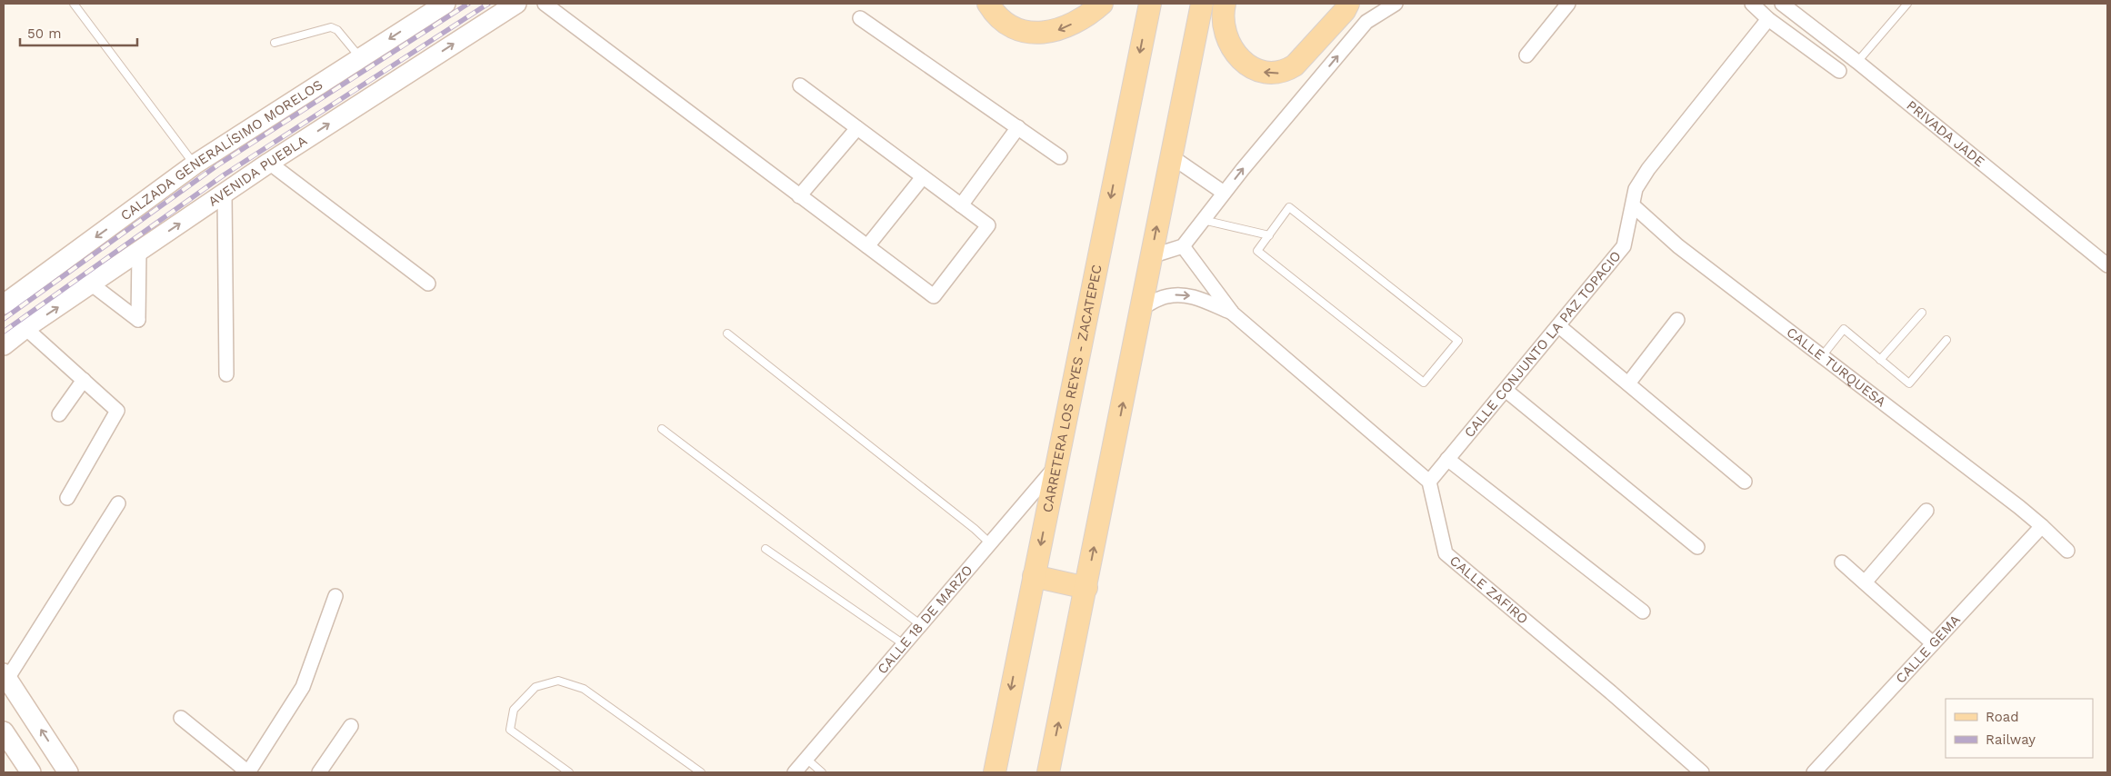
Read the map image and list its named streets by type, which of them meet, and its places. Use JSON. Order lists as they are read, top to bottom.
{
  "streets": {
    "main road": ["CALZADA GENERALÍSIMO MORELOS", "AVENIDA PUEBLA", "CARRETERA LOS REYES - ZACATEPEC"],
    "street": [
      "PRIVADA JADE",
      "CALLE CONJUNTO LA PAZ TOPACIO",
      "CALLE TURQUESA",
      "CALLE ZAFIRO",
      "CALLE 18 DE MARZO",
      "CALLE GEMA"
    ]
  },
  "crossings": [
    ["CALLE CONJUNTO LA PAZ TOPACIO", "CALLE TURQUESA"],
    ["CALLE CONJUNTO LA PAZ TOPACIO", "CALLE ZAFIRO"],
    ["CALLE TURQUESA", "CALLE GEMA"],
    ["CARRETERA LOS REYES - ZACATEPEC", "CALLE 18 DE MARZO"]
  ],
  "one_way": ["CALZADA GENERALÍSIMO MORELOS", "AVENIDA PUEBLA"],
  "legend": ["Road", "Railway"],
  "scale_bar": "50 m"
}
